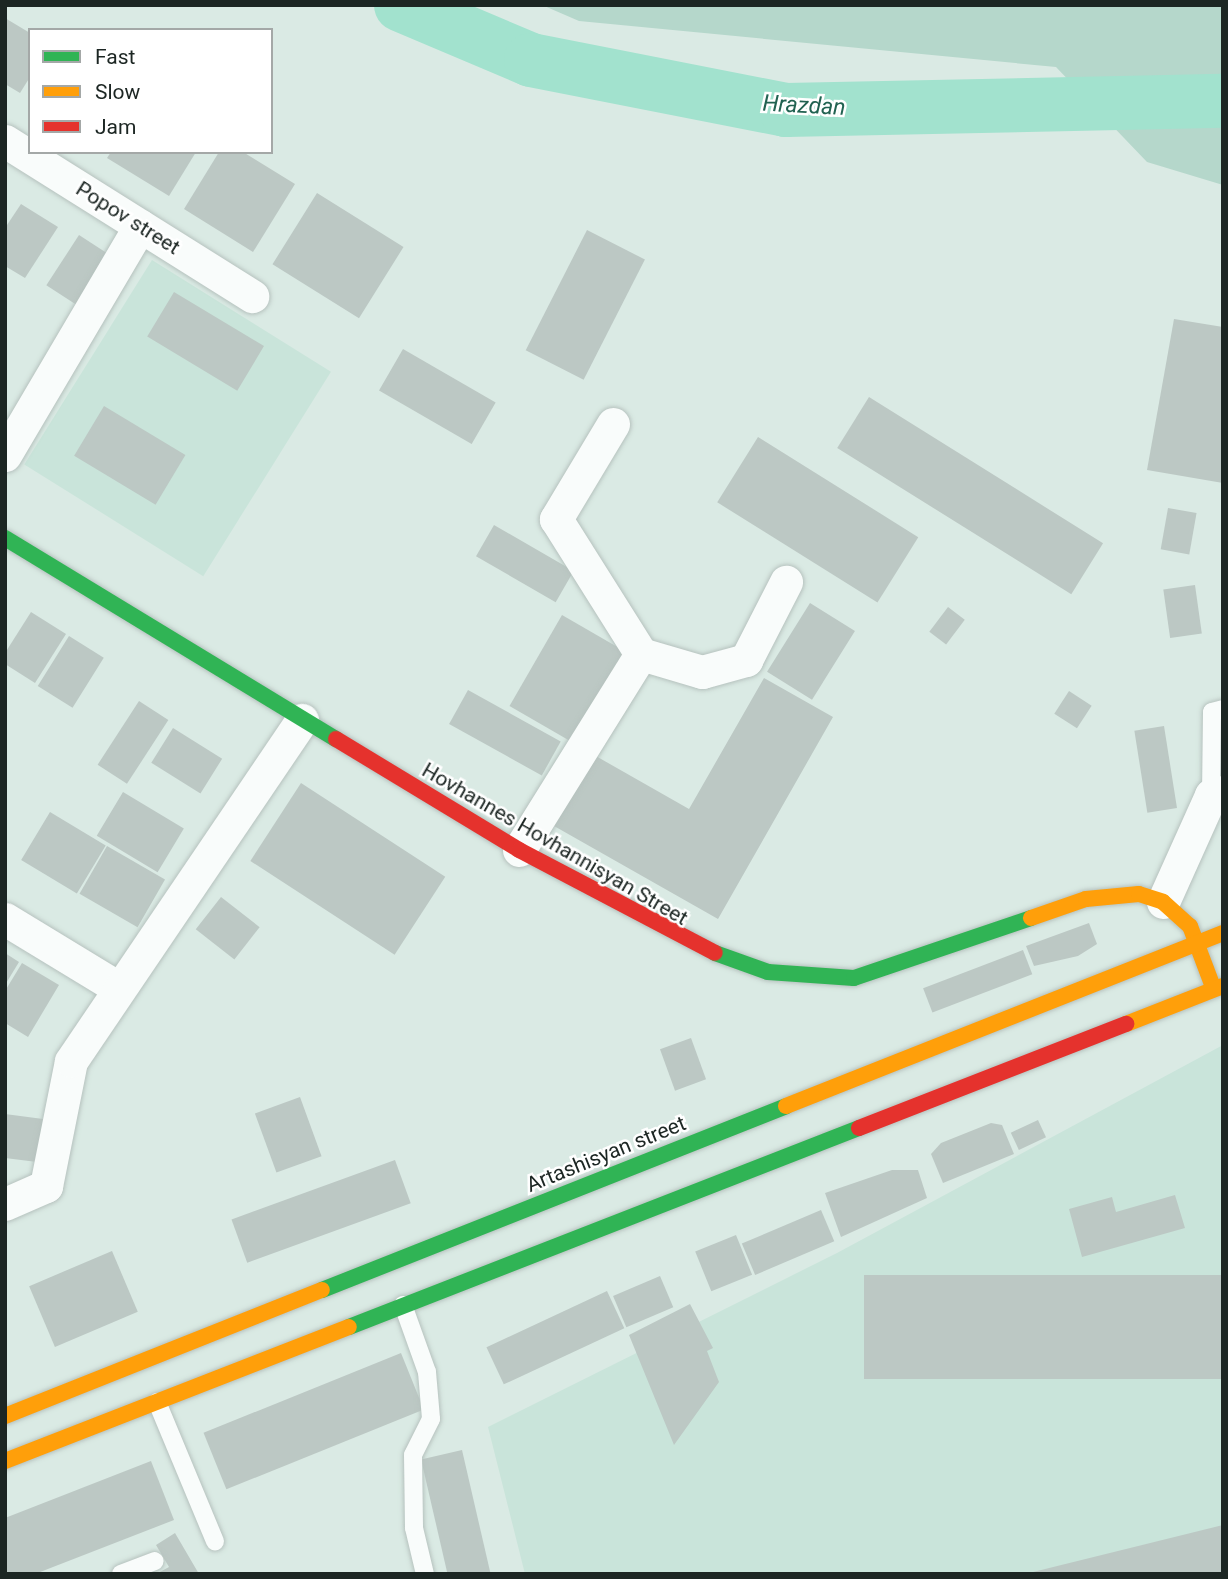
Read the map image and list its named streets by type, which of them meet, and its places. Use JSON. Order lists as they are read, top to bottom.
{
  "streets": {
    "main road": ["Hovhannes Hovhannisyan Street", "Artashisyan street"],
    "street": ["Popov street"]
  },
  "water": ["Hrazdan"],
  "legend": ["Fast", "Slow", "Jam"]
}
